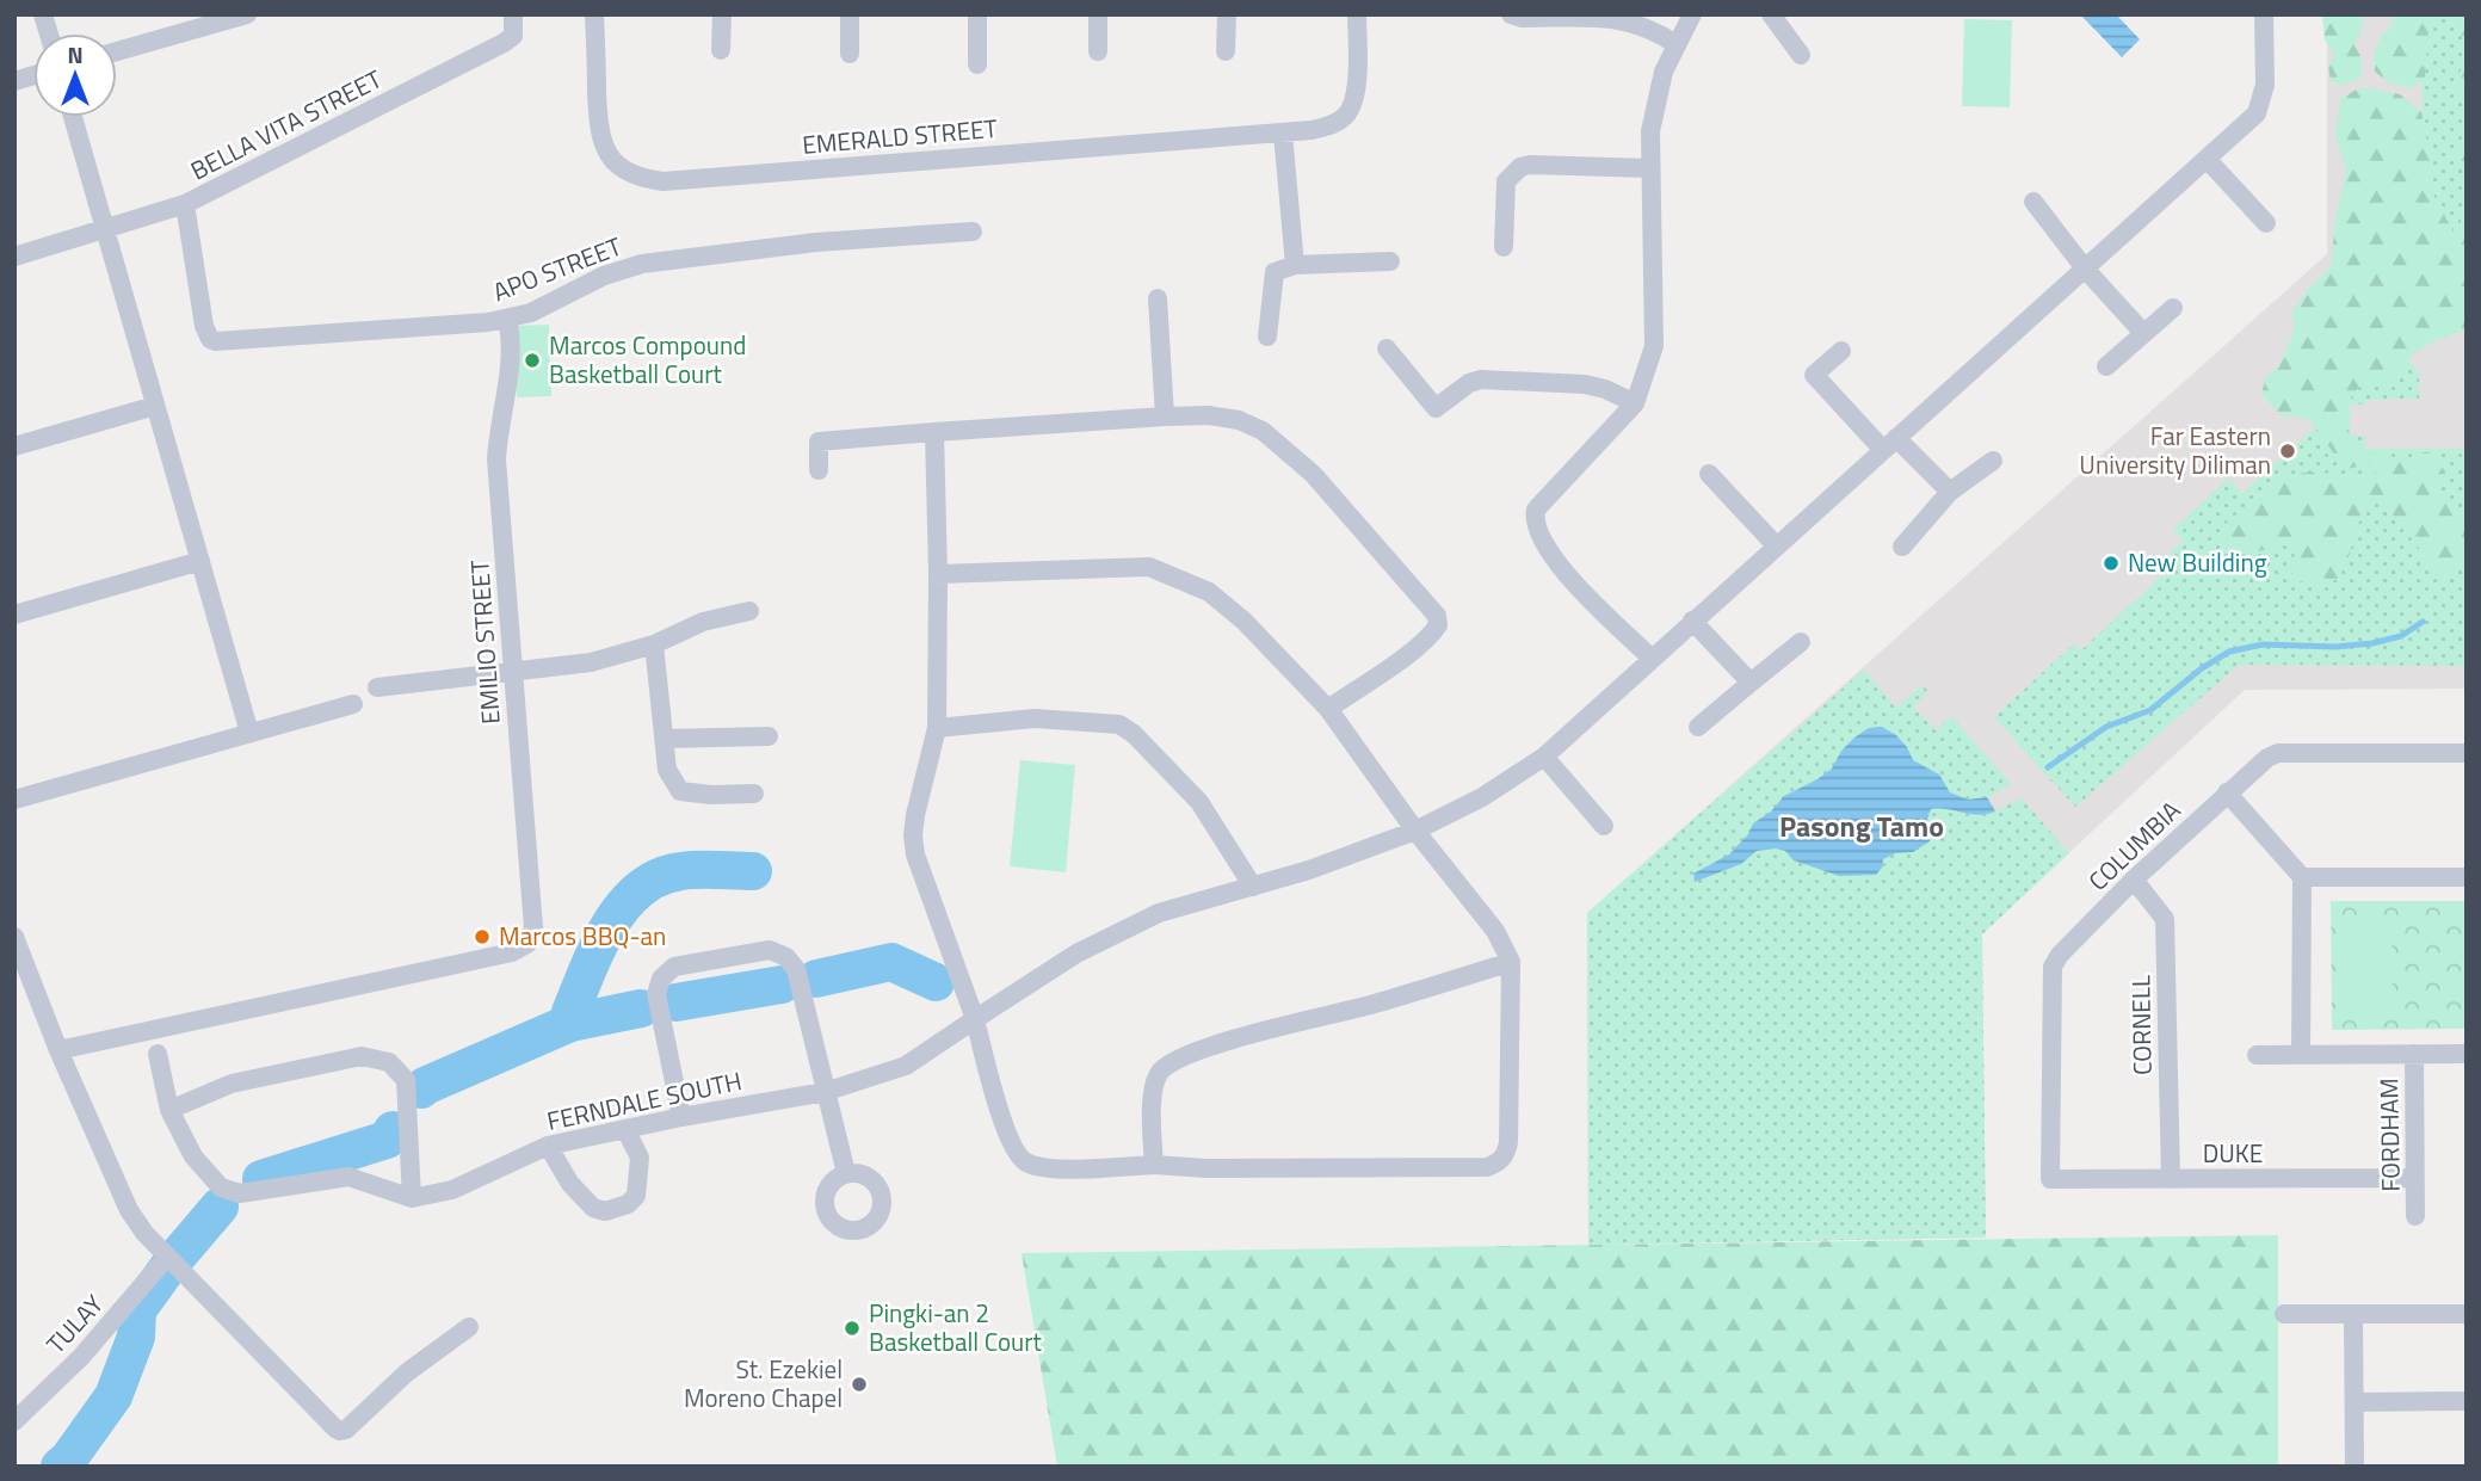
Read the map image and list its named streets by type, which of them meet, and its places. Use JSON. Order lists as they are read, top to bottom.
{
  "streets": {
    "street": [
      "BELLA VITA STREET",
      "EMERALD STREET",
      "APO STREET",
      "EMILIO STREET",
      "COLUMBIA",
      "CORNELL",
      "FERNDALE SOUTH",
      "FORDHAM",
      "DUKE",
      "TULAY"
    ]
  },
  "crossings": [
    ["BELLA VITA STREET", "APO STREET"],
    ["APO STREET", "EMILIO STREET"],
    ["COLUMBIA", "CORNELL"],
    ["COLUMBIA", "DUKE"],
    ["CORNELL", "DUKE"],
    ["FORDHAM", "DUKE"]
  ],
  "districts": ["Pasong Tamo"],
  "places": [
    "Marcos Compound Basketball Court",
    "Far Eastern University Diliman",
    "New Building",
    "Marcos BBQ-an",
    "Pingki-an 2 Basketball Court",
    "St. Ezekiel Moreno Chapel"
  ],
  "north": "top"
}
